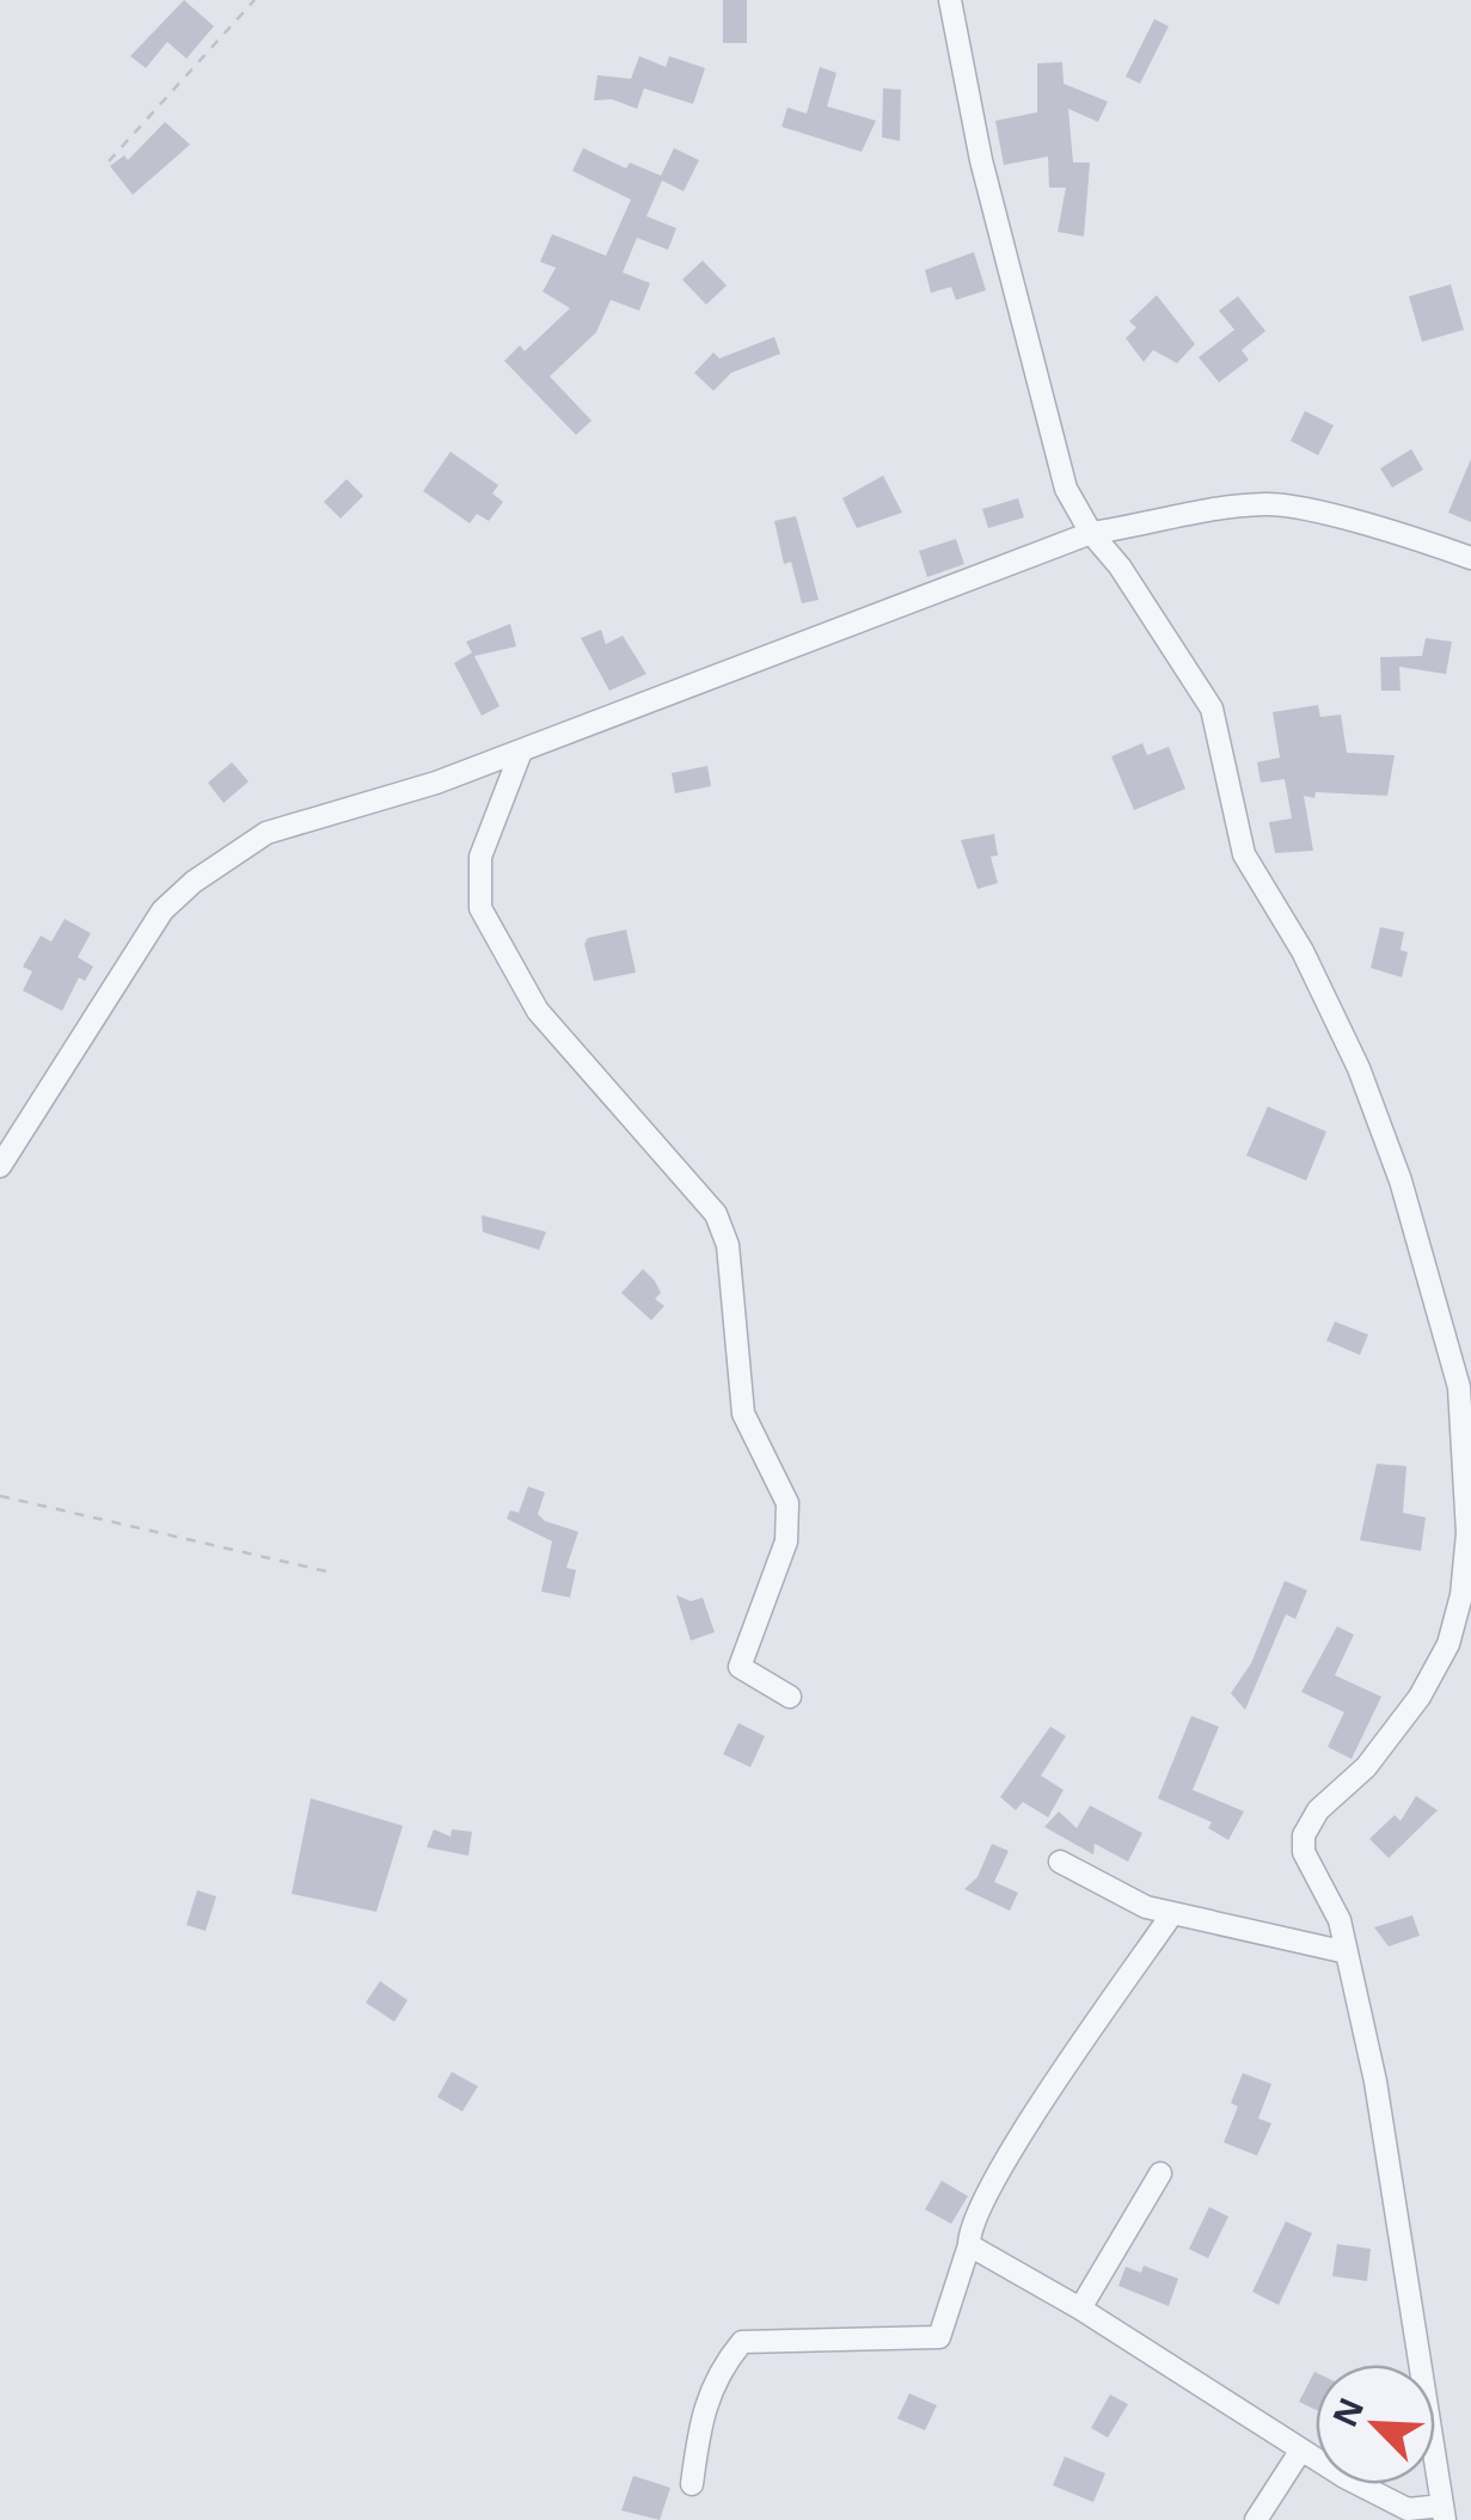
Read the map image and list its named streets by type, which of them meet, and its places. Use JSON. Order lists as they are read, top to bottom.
{
  "north": "top left"
}
